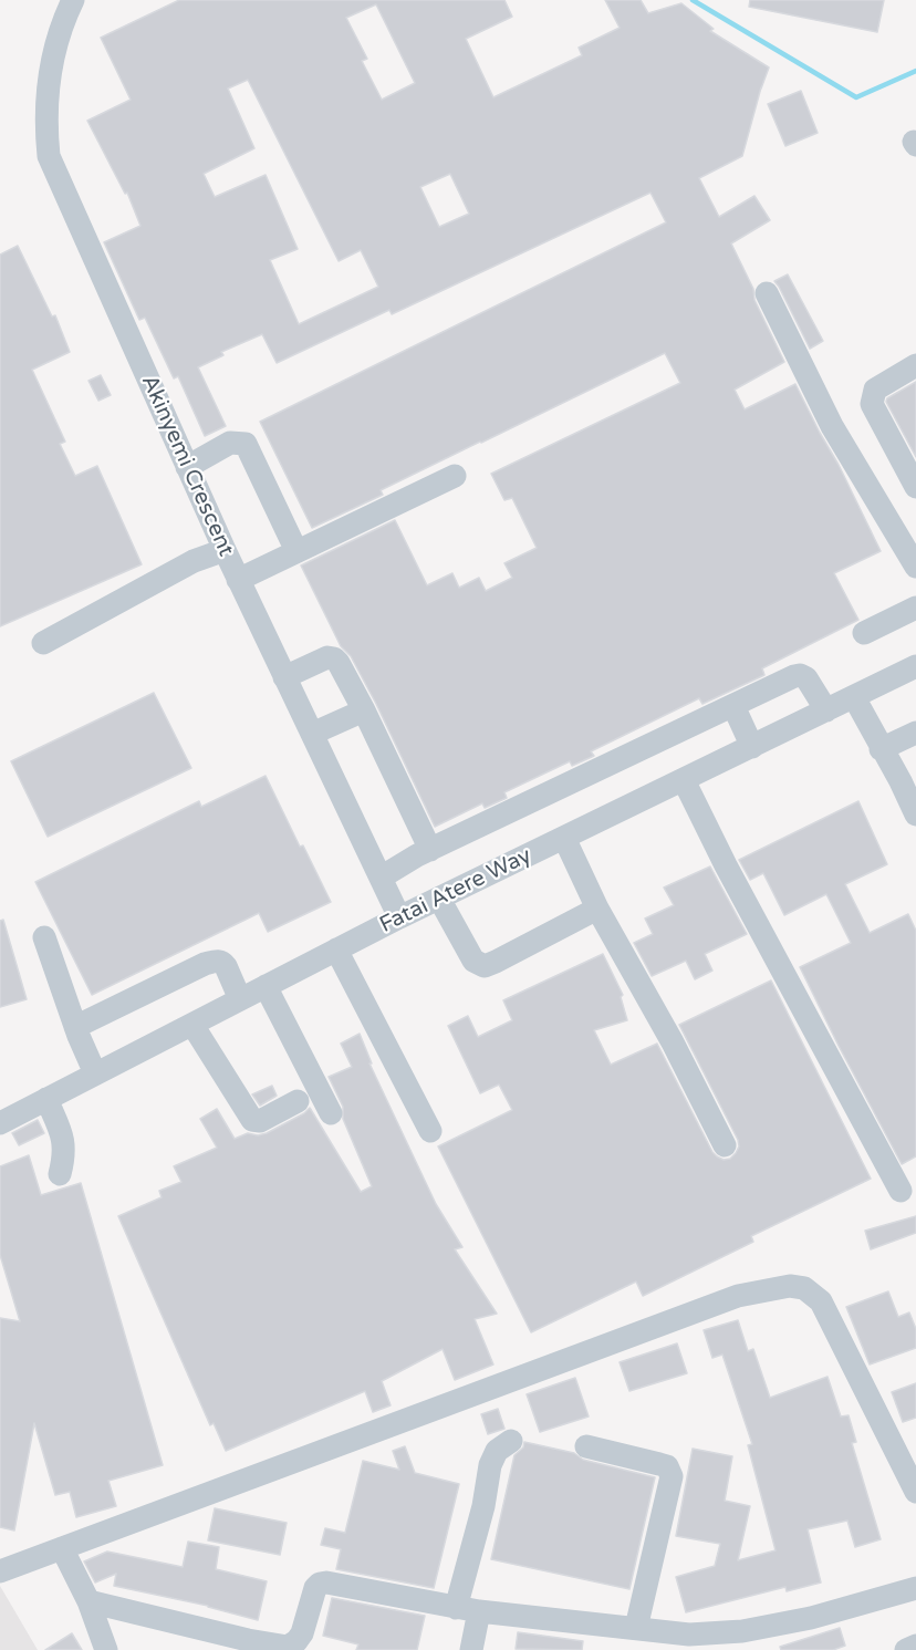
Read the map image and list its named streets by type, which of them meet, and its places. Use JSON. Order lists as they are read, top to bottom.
{
  "streets": {
    "street": ["Akinyemi Crescent", "Fatai Atere Way"]
  },
  "crossings": [
    ["Akinyemi Crescent", "Fatai Atere Way"]
  ]
}
